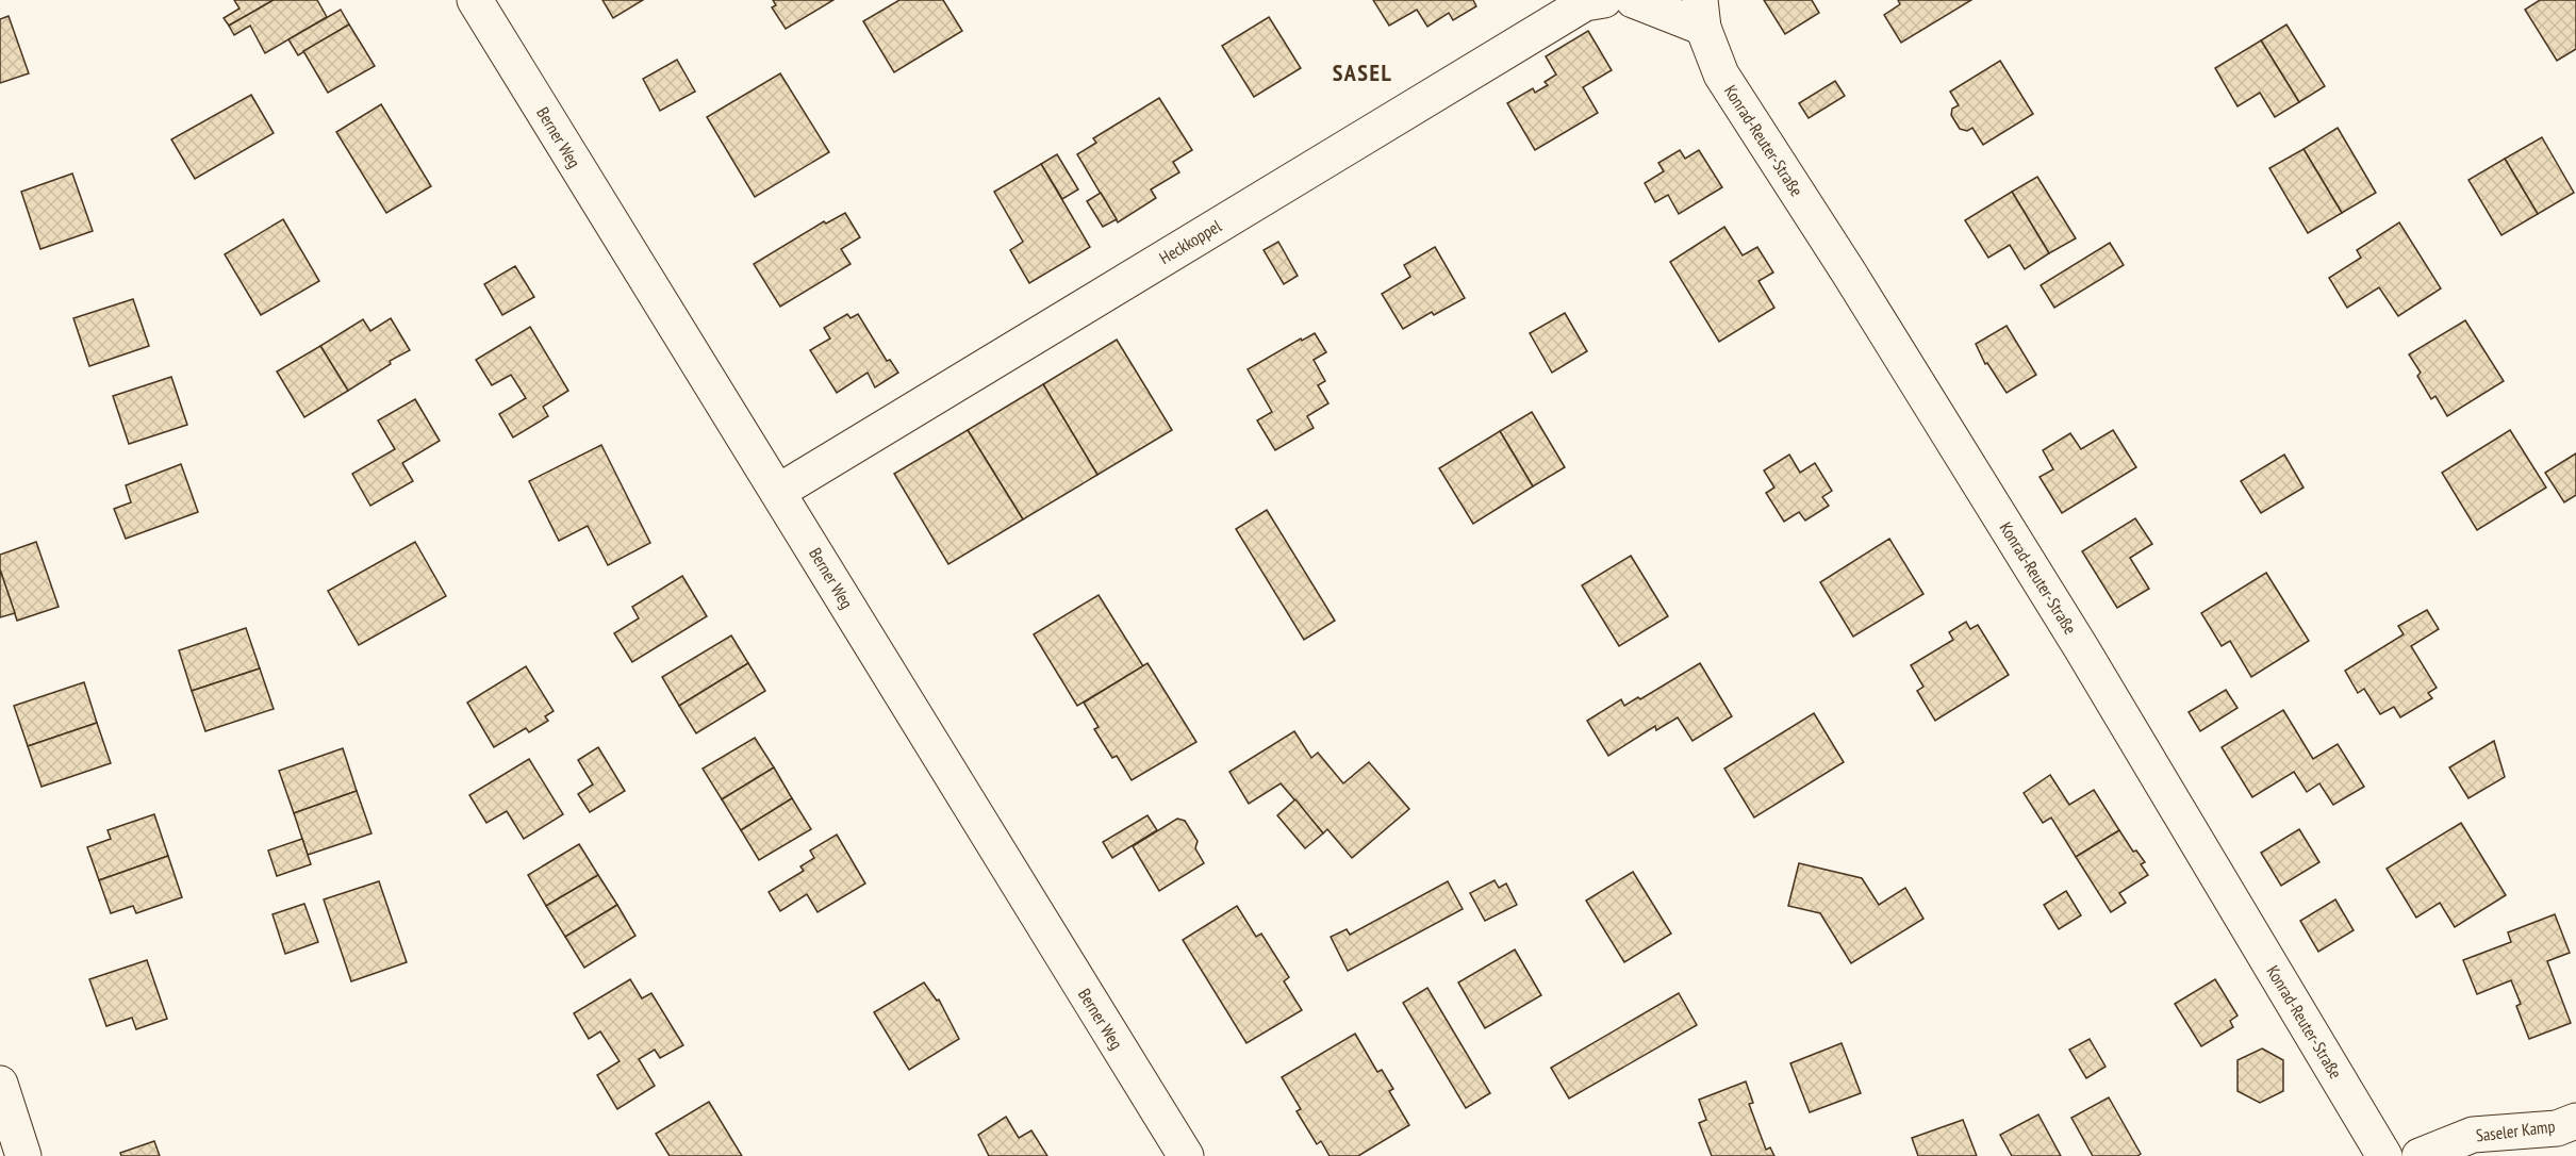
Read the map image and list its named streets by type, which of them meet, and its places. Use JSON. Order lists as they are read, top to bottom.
{
  "streets": {
    "street": [
      "Berner Weg",
      "Konrad-Reuter-Straße",
      "Heckkoppel",
      "Saseler Kamp"
    ]
  },
  "crossings": [
    ["Berner Weg", "Heckkoppel"]
  ],
  "districts": ["SASEL"]
}
